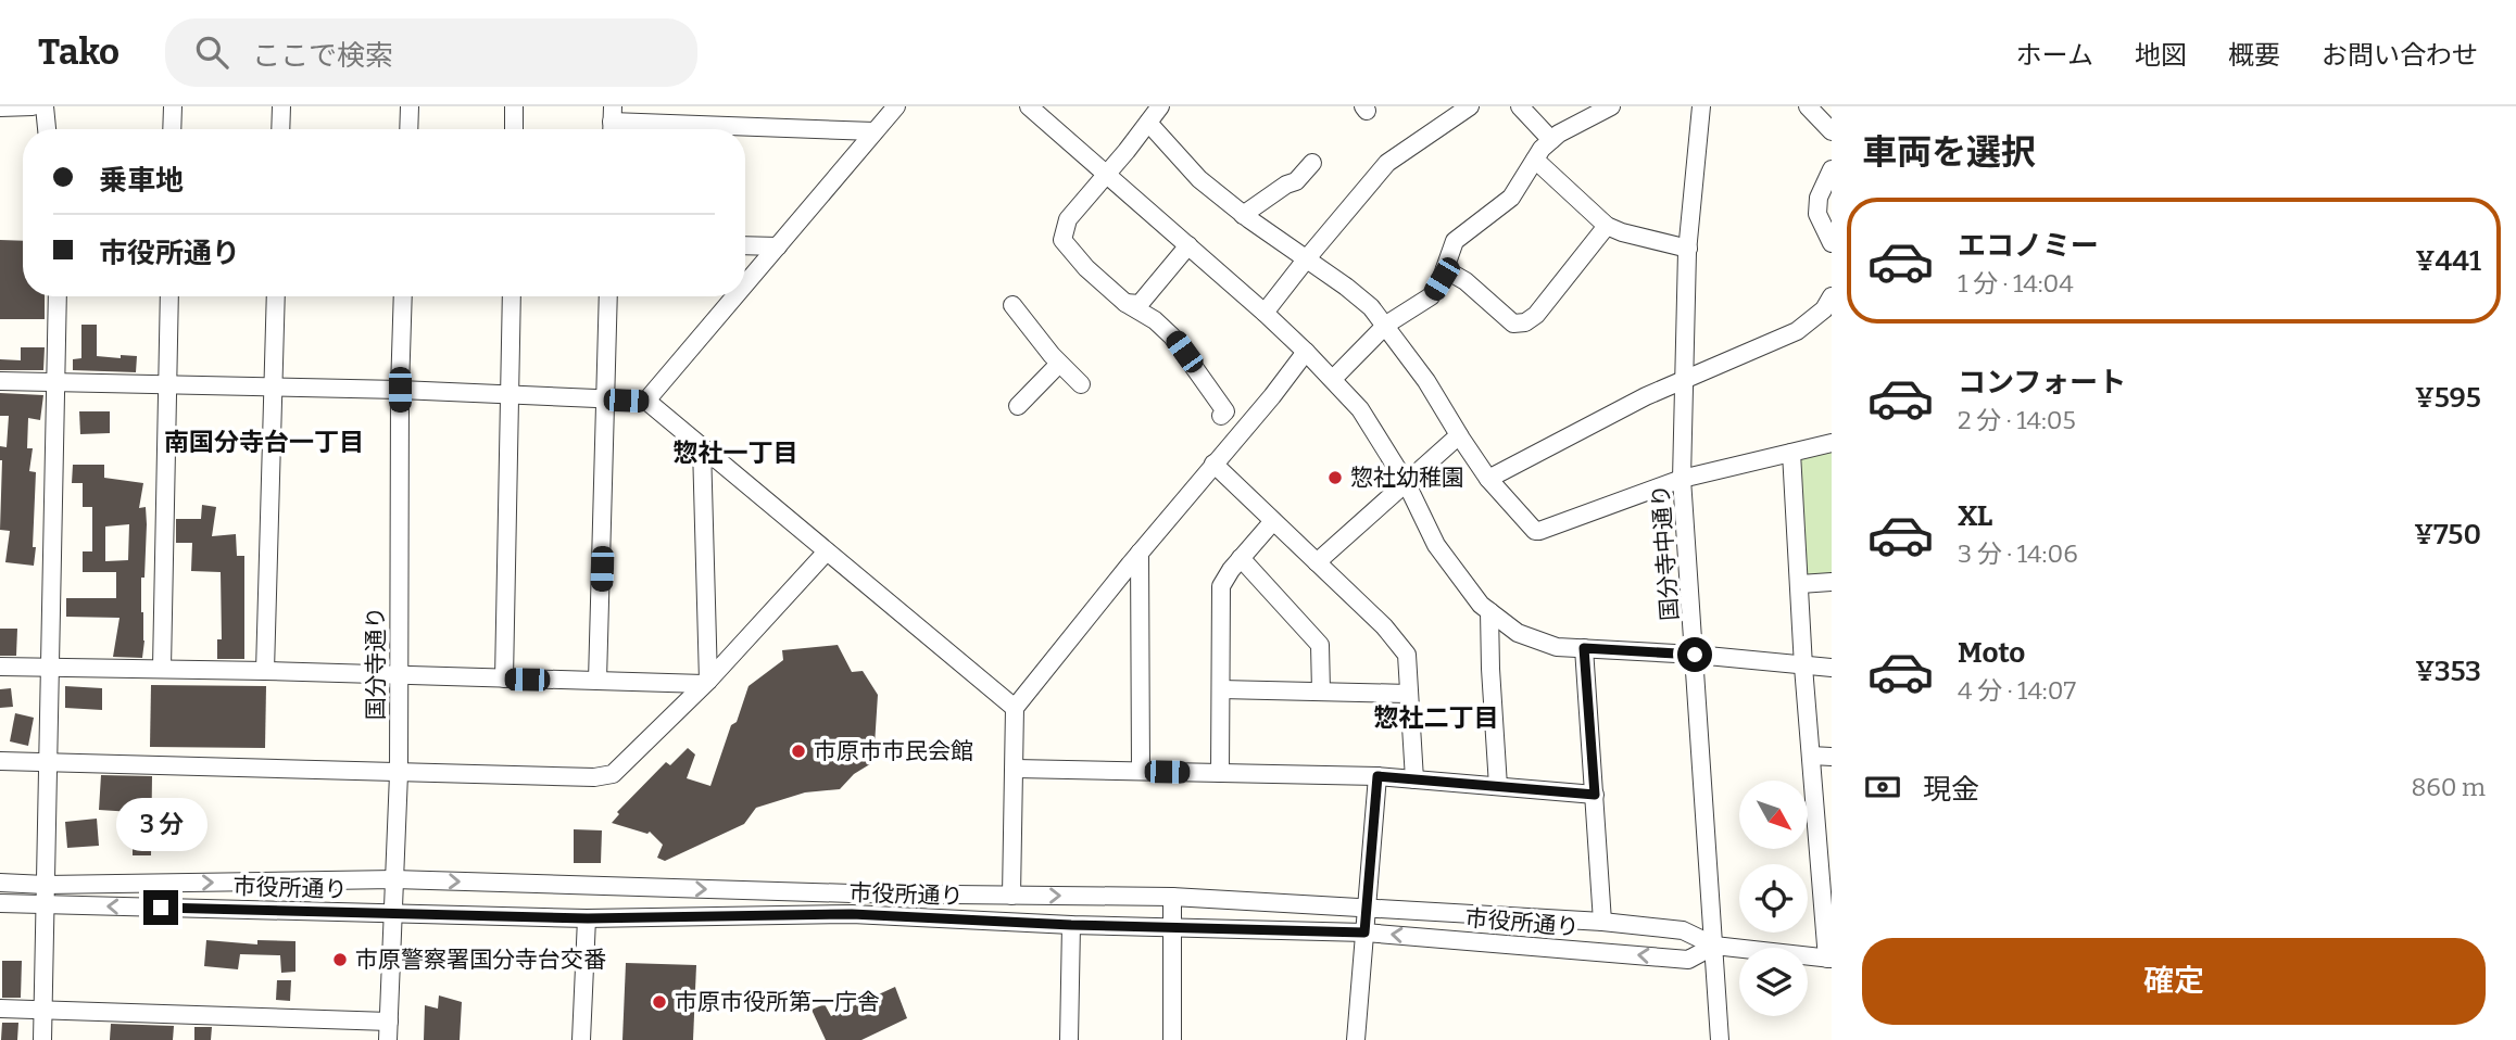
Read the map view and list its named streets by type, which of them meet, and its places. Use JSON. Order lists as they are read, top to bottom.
{
  "streets": {
    "street": ["国分寺中通り", "国分寺通り", "市役所通り"]
  },
  "crossings": [
    ["国分寺中通り", "市役所通り"],
    ["国分寺通り", "市役所通り"]
  ],
  "districts": ["南国分寺台一丁目", "惣社一丁目", "惣社二丁目"],
  "places": [
    "惣社幼稚園",
    "市原市市民会館",
    "市原警察署国分寺台交番",
    "市原市役所第一庁舎"
  ],
  "north": "bottom right",
  "page": {
    "header": "Tako",
    "search": "ここで検索",
    "nav": [
      "ホーム",
      "地図",
      "概要",
      "お問い合わせ"
    ],
    "heading": "車両を選択",
    "banner": ["乗車地", "市役所通り"],
    "list": [
      {
        "name": "エコノミー",
        "note": "1 分 · 14:04",
        "value": "¥441"
      },
      {
        "name": "コンフォート",
        "note": "2 分 · 14:05",
        "value": "¥595"
      },
      {
        "name": "XL",
        "note": "3 分 · 14:06",
        "value": "¥750"
      },
      {
        "name": "Moto",
        "note": "4 分 · 14:07",
        "value": "¥353"
      }
    ],
    "pay": ["現金", "860 m"],
    "bubble": "3 分",
    "buttons": "確定"
  }
}
